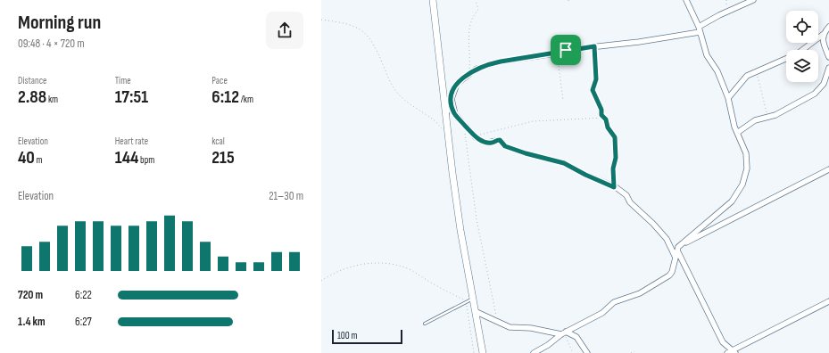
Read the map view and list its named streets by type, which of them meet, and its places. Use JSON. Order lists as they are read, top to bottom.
{
  "scale_bar": "100 m",
  "page": {
    "heading": ["Morning run", "09:48 · 4 × 720 m"],
    "stats": [
      ["Distance", "2.88 km"],
      ["Time", "17:51"],
      ["Pace", "6:12 /km"],
      ["Elevation", "40 m"],
      ["Heart rate", "144 bpm"],
      ["kcal", "215"]
    ],
    "chart": ["Elevation", "21–30 m"],
    "list": [
      {
        "name": "720 m",
        "note": "6:22"
      },
      {
        "name": "1.4 km",
        "note": "6:27"
      }
    ],
    "scale": "100 m"
  }
}
